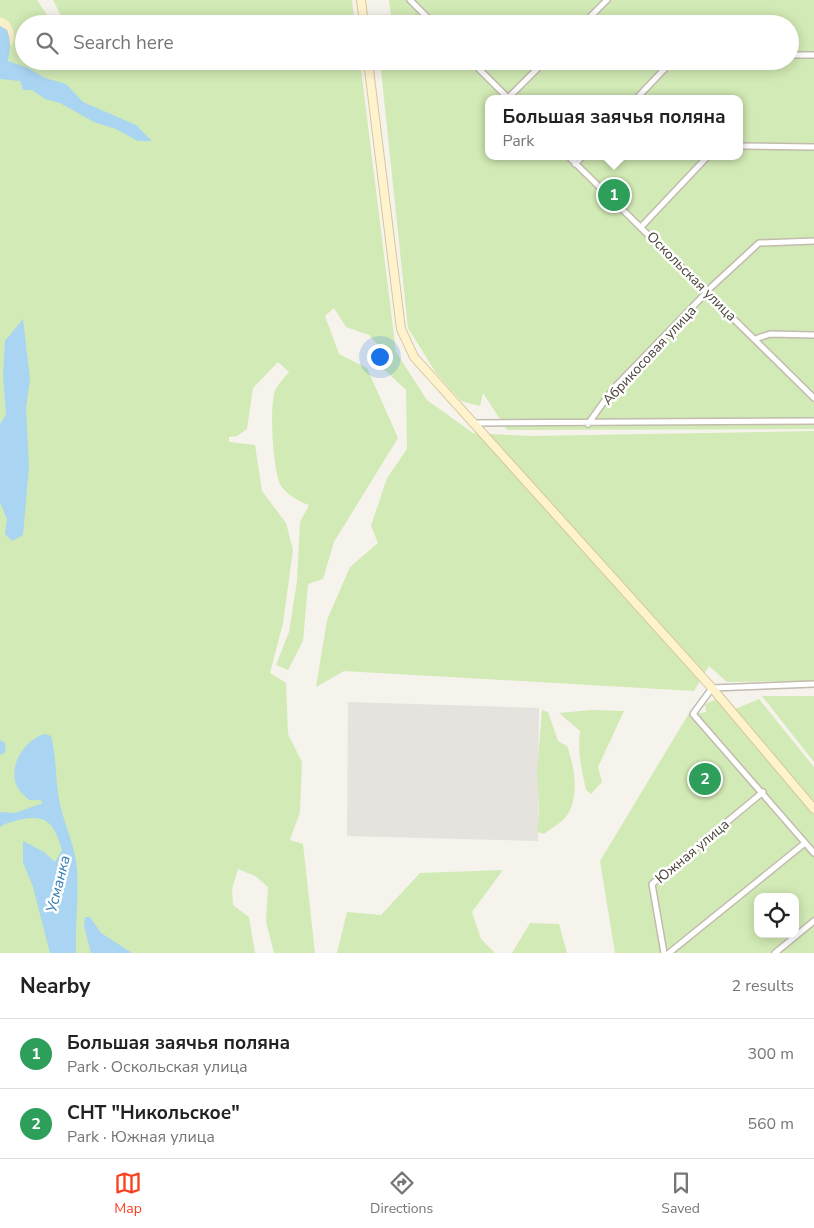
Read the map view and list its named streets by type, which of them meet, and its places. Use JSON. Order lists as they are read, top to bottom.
{
  "streets": {
    "street": ["Оскольская улица", "Абрикосовая улица", "Южная улица"]
  },
  "crossings": [
    ["Оскольская улица", "Абрикосовая улица"]
  ],
  "water": ["Усманка"],
  "page": {
    "search": "Search here",
    "popup": ["Большая заячья поляна", "Park"],
    "pins": ["1", "2"],
    "heading": ["Nearby", "2 results"],
    "list": [
      {
        "mark": "1",
        "name": "Большая заячья поляна",
        "note": "Park · Оскольская улица",
        "value": "300 m"
      },
      {
        "mark": "2",
        "name": "СНТ \"Никольское\"",
        "note": "Park · Южная улица",
        "value": "560 m"
      }
    ],
    "nav": ["Map", "Directions", "Saved"]
  }
}
